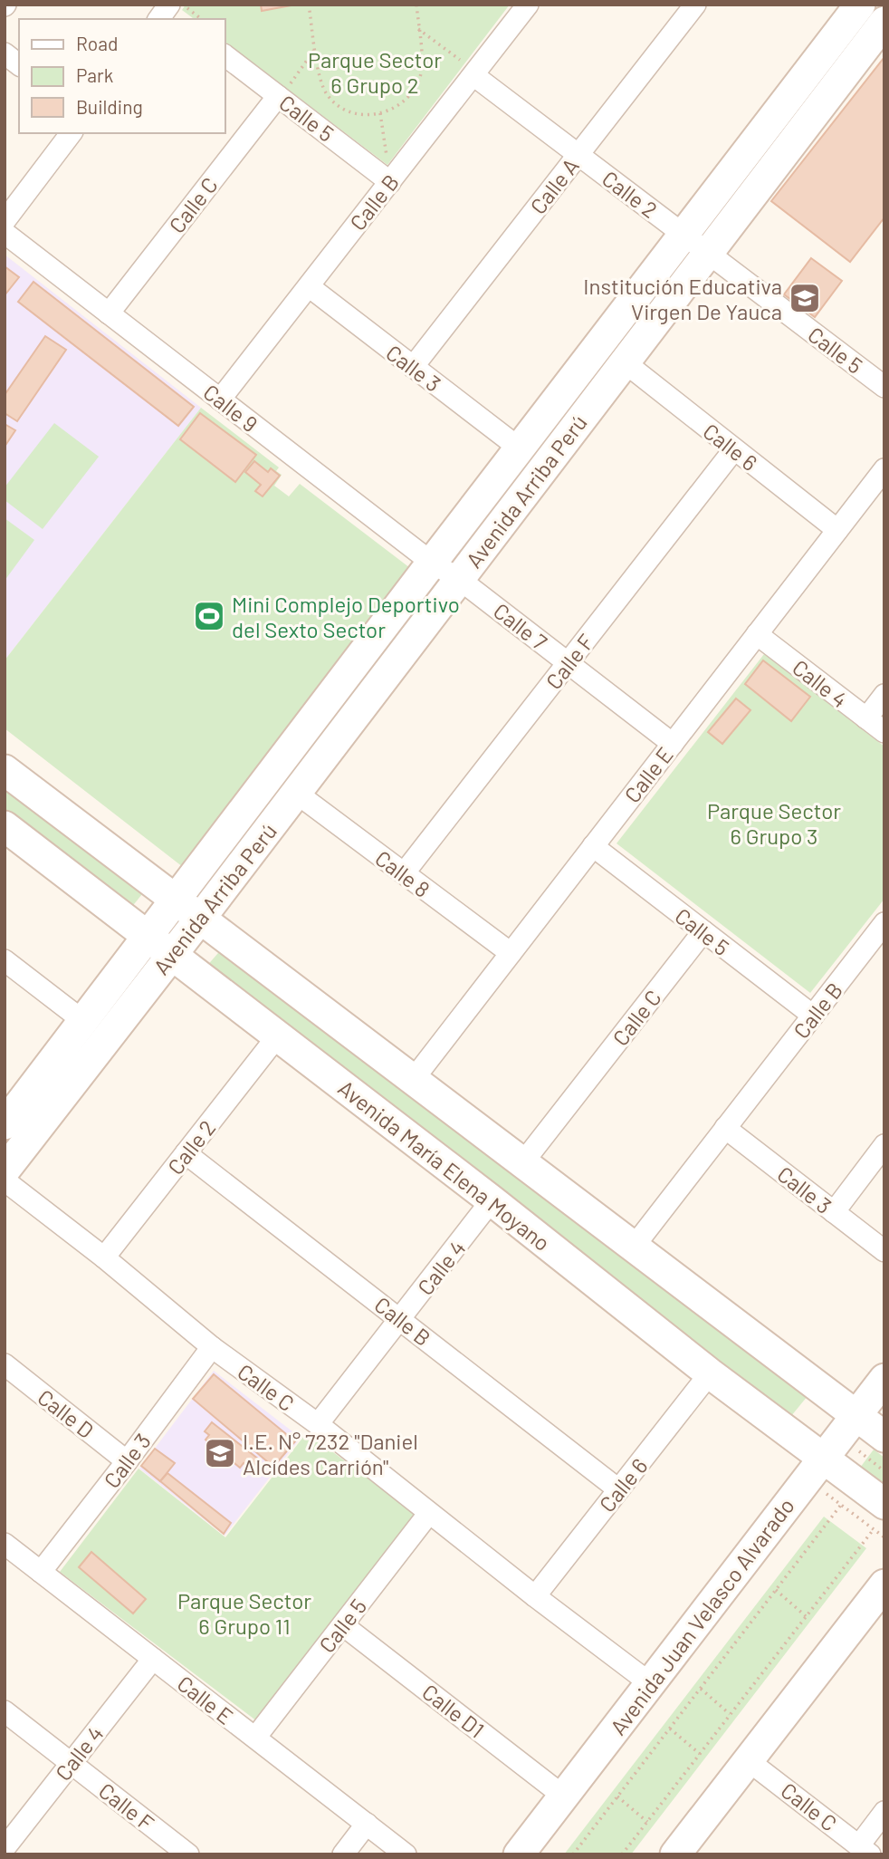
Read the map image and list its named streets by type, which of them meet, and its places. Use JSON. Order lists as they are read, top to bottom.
{
  "streets": {
    "street": [
      "Calle 5",
      "Calle A",
      "Calle 2",
      "Calle B",
      "Calle C",
      "Calle 3",
      "Calle 9",
      "Calle 6",
      "Avenida Arriba Perú",
      "Calle 7",
      "Calle F",
      "Calle 4",
      "Calle E",
      "Calle 8",
      "Avenida María Elena Moyano",
      "Calle D",
      "Avenida Juan Velasco Alvarado",
      "Calle D1"
    ]
  },
  "crossings": [
    ["Calle 5", "Calle 2"],
    ["Calle 5", "Calle B"],
    ["Calle 5", "Calle C"],
    ["Calle 5", "Avenida Arriba Perú"],
    ["Calle 5", "Calle E"],
    ["Calle 5", "Calle D1"],
    ["Calle A", "Calle 2"],
    ["Calle A", "Calle 3"],
    ["Calle 2", "Calle B"],
    ["Calle 2", "Calle C"],
    ["Calle 2", "Avenida Arriba Perú"],
    ["Calle 2", "Avenida María Elena Moyano"],
    ["Calle B", "Calle 3"],
    ["Calle B", "Calle 9"],
    ["Calle B", "Calle 6"],
    ["Calle B", "Calle 4"],
    ["Calle C", "Calle 3"],
    ["Calle C", "Calle 9"],
    ["Calle C", "Calle 6"],
    ["Calle C", "Calle 4"],
    ["Calle C", "Avenida Juan Velasco Alvarado"],
    ["Calle 3", "Avenida Arriba Perú"],
    ["Calle 3", "Calle E"],
    ["Calle 3", "Calle D"],
    ["Calle 9", "Avenida Arriba Perú"],
    ["Calle 9", "Calle 7"],
    ["Calle 6", "Avenida Arriba Perú"],
    ["Calle 6", "Calle F"],
    ["Calle 6", "Calle E"],
    ["Calle 6", "Avenida María Elena Moyano"],
    ["Avenida Arriba Perú", "Calle 7"],
    ["Avenida Arriba Perú", "Calle 8"],
    ["Avenida Arriba Perú", "Avenida María Elena Moyano"],
    ["Calle 7", "Calle F"],
    ["Calle 7", "Calle E"],
    ["Calle F", "Calle 4"],
    ["Calle F", "Calle 8"],
    ["Calle 4", "Calle E"],
    ["Calle 4", "Avenida María Elena Moyano"],
    ["Calle E", "Calle 8"],
    ["Avenida María Elena Moyano", "Avenida Juan Velasco Alvarado"],
    ["Avenida Juan Velasco Alvarado", "Calle D1"]
  ],
  "parks": ["Parque Sector 6 Grupo 2", "Parque Sector 6 Grupo 3", "Parque Sector 6 Grupo 11"],
  "places": {
    "school or university": ["Institución Educativa Virgen De Yauca", "I.E. N° 7232 \"Daniel Alcídes Carrión\""],
    "sports": ["Mini Complejo Deportivo del Sexto Sector"]
  },
  "legend": ["Road", "Park", "Building"]
}
